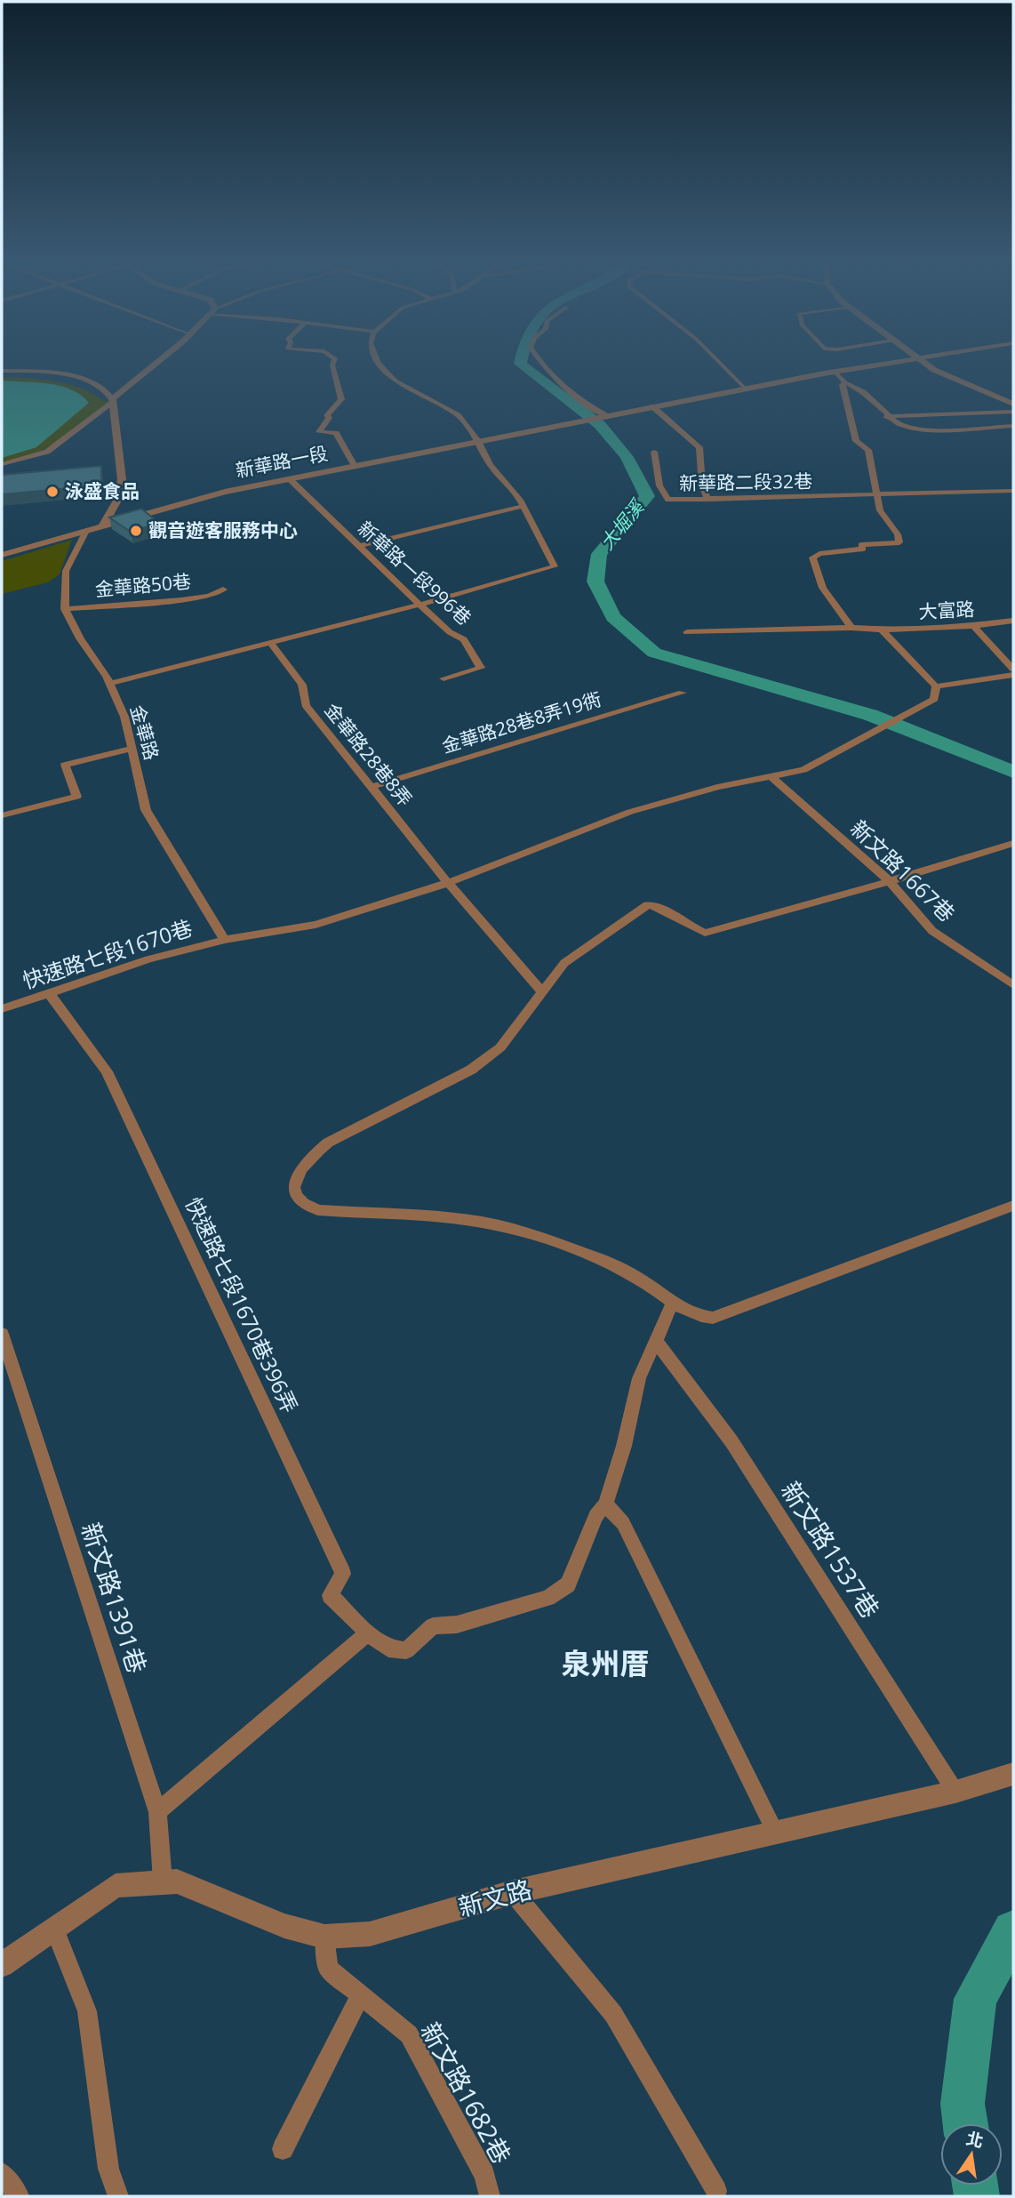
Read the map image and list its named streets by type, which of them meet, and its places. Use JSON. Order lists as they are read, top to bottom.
{
  "streets": {
    "street": [
      "新華路一段",
      "新華路二段32巷",
      "新華路一段996巷",
      "金華路50巷",
      "大富路",
      "金華路28巷8弄19衖",
      "金華路",
      "金華路28巷8弄",
      "新文路1667巷",
      "快速路七段1670巷",
      "快速路七段1670巷396弄",
      "新文路1537巷",
      "新文路1391巷",
      "新文路",
      "新文路1682巷"
    ]
  },
  "crossings": [
    ["新華路一段", "新華路一段996巷"],
    ["新華路一段", "金華路"],
    ["金華路50巷", "金華路"],
    ["金華路28巷8弄19衖", "金華路28巷8弄"],
    ["金華路", "快速路七段1670巷"],
    ["金華路28巷8弄", "快速路七段1670巷"],
    ["新文路1667巷", "快速路七段1670巷"],
    ["快速路七段1670巷", "快速路七段1670巷396弄"],
    ["新文路1537巷", "新文路"],
    ["新文路1391巷", "新文路"],
    ["新文路", "新文路1682巷"]
  ],
  "districts": ["泉州厝"],
  "water": ["大堀溪"],
  "places": ["泳盛食品", "觀音遊客服務中心"],
  "north": "top"
}
